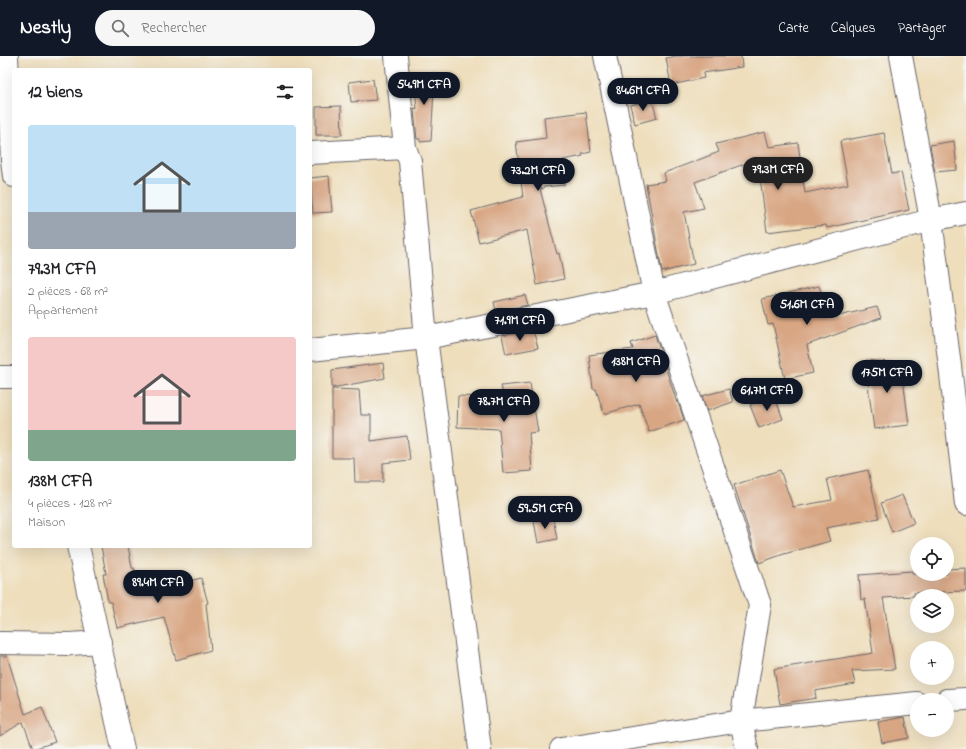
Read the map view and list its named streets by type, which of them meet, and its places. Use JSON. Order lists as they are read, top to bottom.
{
  "page": {
    "header": "Nestly",
    "search": "Rechercher",
    "nav": ["Carte", "Calques", "Partager"],
    "heading": "12 biens",
    "price": [
      "54.9M CFA",
      "84.6M CFA",
      "79.3M CFA",
      "73.2M CFA",
      "51.6M CFA",
      "71.9M CFA",
      "138M CFA",
      "175M CFA",
      "61.7M CFA",
      "78.7M CFA",
      "59.5M CFA",
      "89.4M CFA"
    ],
    "list": [
      {
        "name": "79.3M CFA",
        "note": "2 pièces · 68 m² · Appartement"
      },
      {
        "name": "138M CFA",
        "note": "4 pièces · 128 m² · Maison"
      }
    ],
    "map_buttons": ["+", "−"]
  }
}
